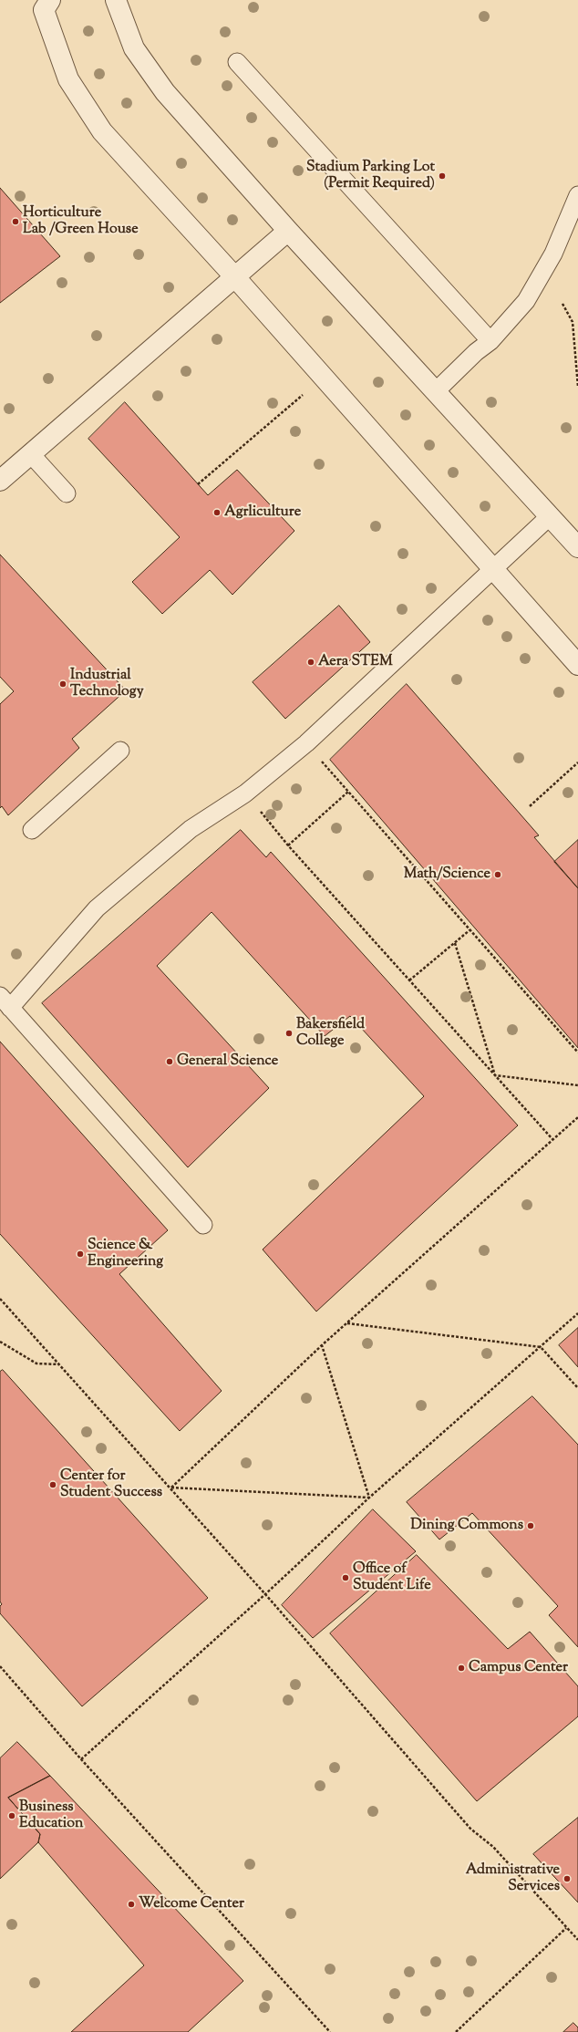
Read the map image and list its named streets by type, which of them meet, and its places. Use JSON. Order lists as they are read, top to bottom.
{
  "places": [
    "Stadium Parking Lot (Permit Required)",
    "Horticulture Lab /Green House",
    "Agrliculture",
    "Aera STEM",
    "Industrial Technology",
    "Math/Science",
    "Bakersfield College",
    "General Science",
    "Science & Engineering",
    "Center for Student Success",
    "Dining Commons",
    "Office of Student Life",
    "Campus Center",
    "Business Education",
    "Administrative Services",
    "Welcome Center"
  ]
}
